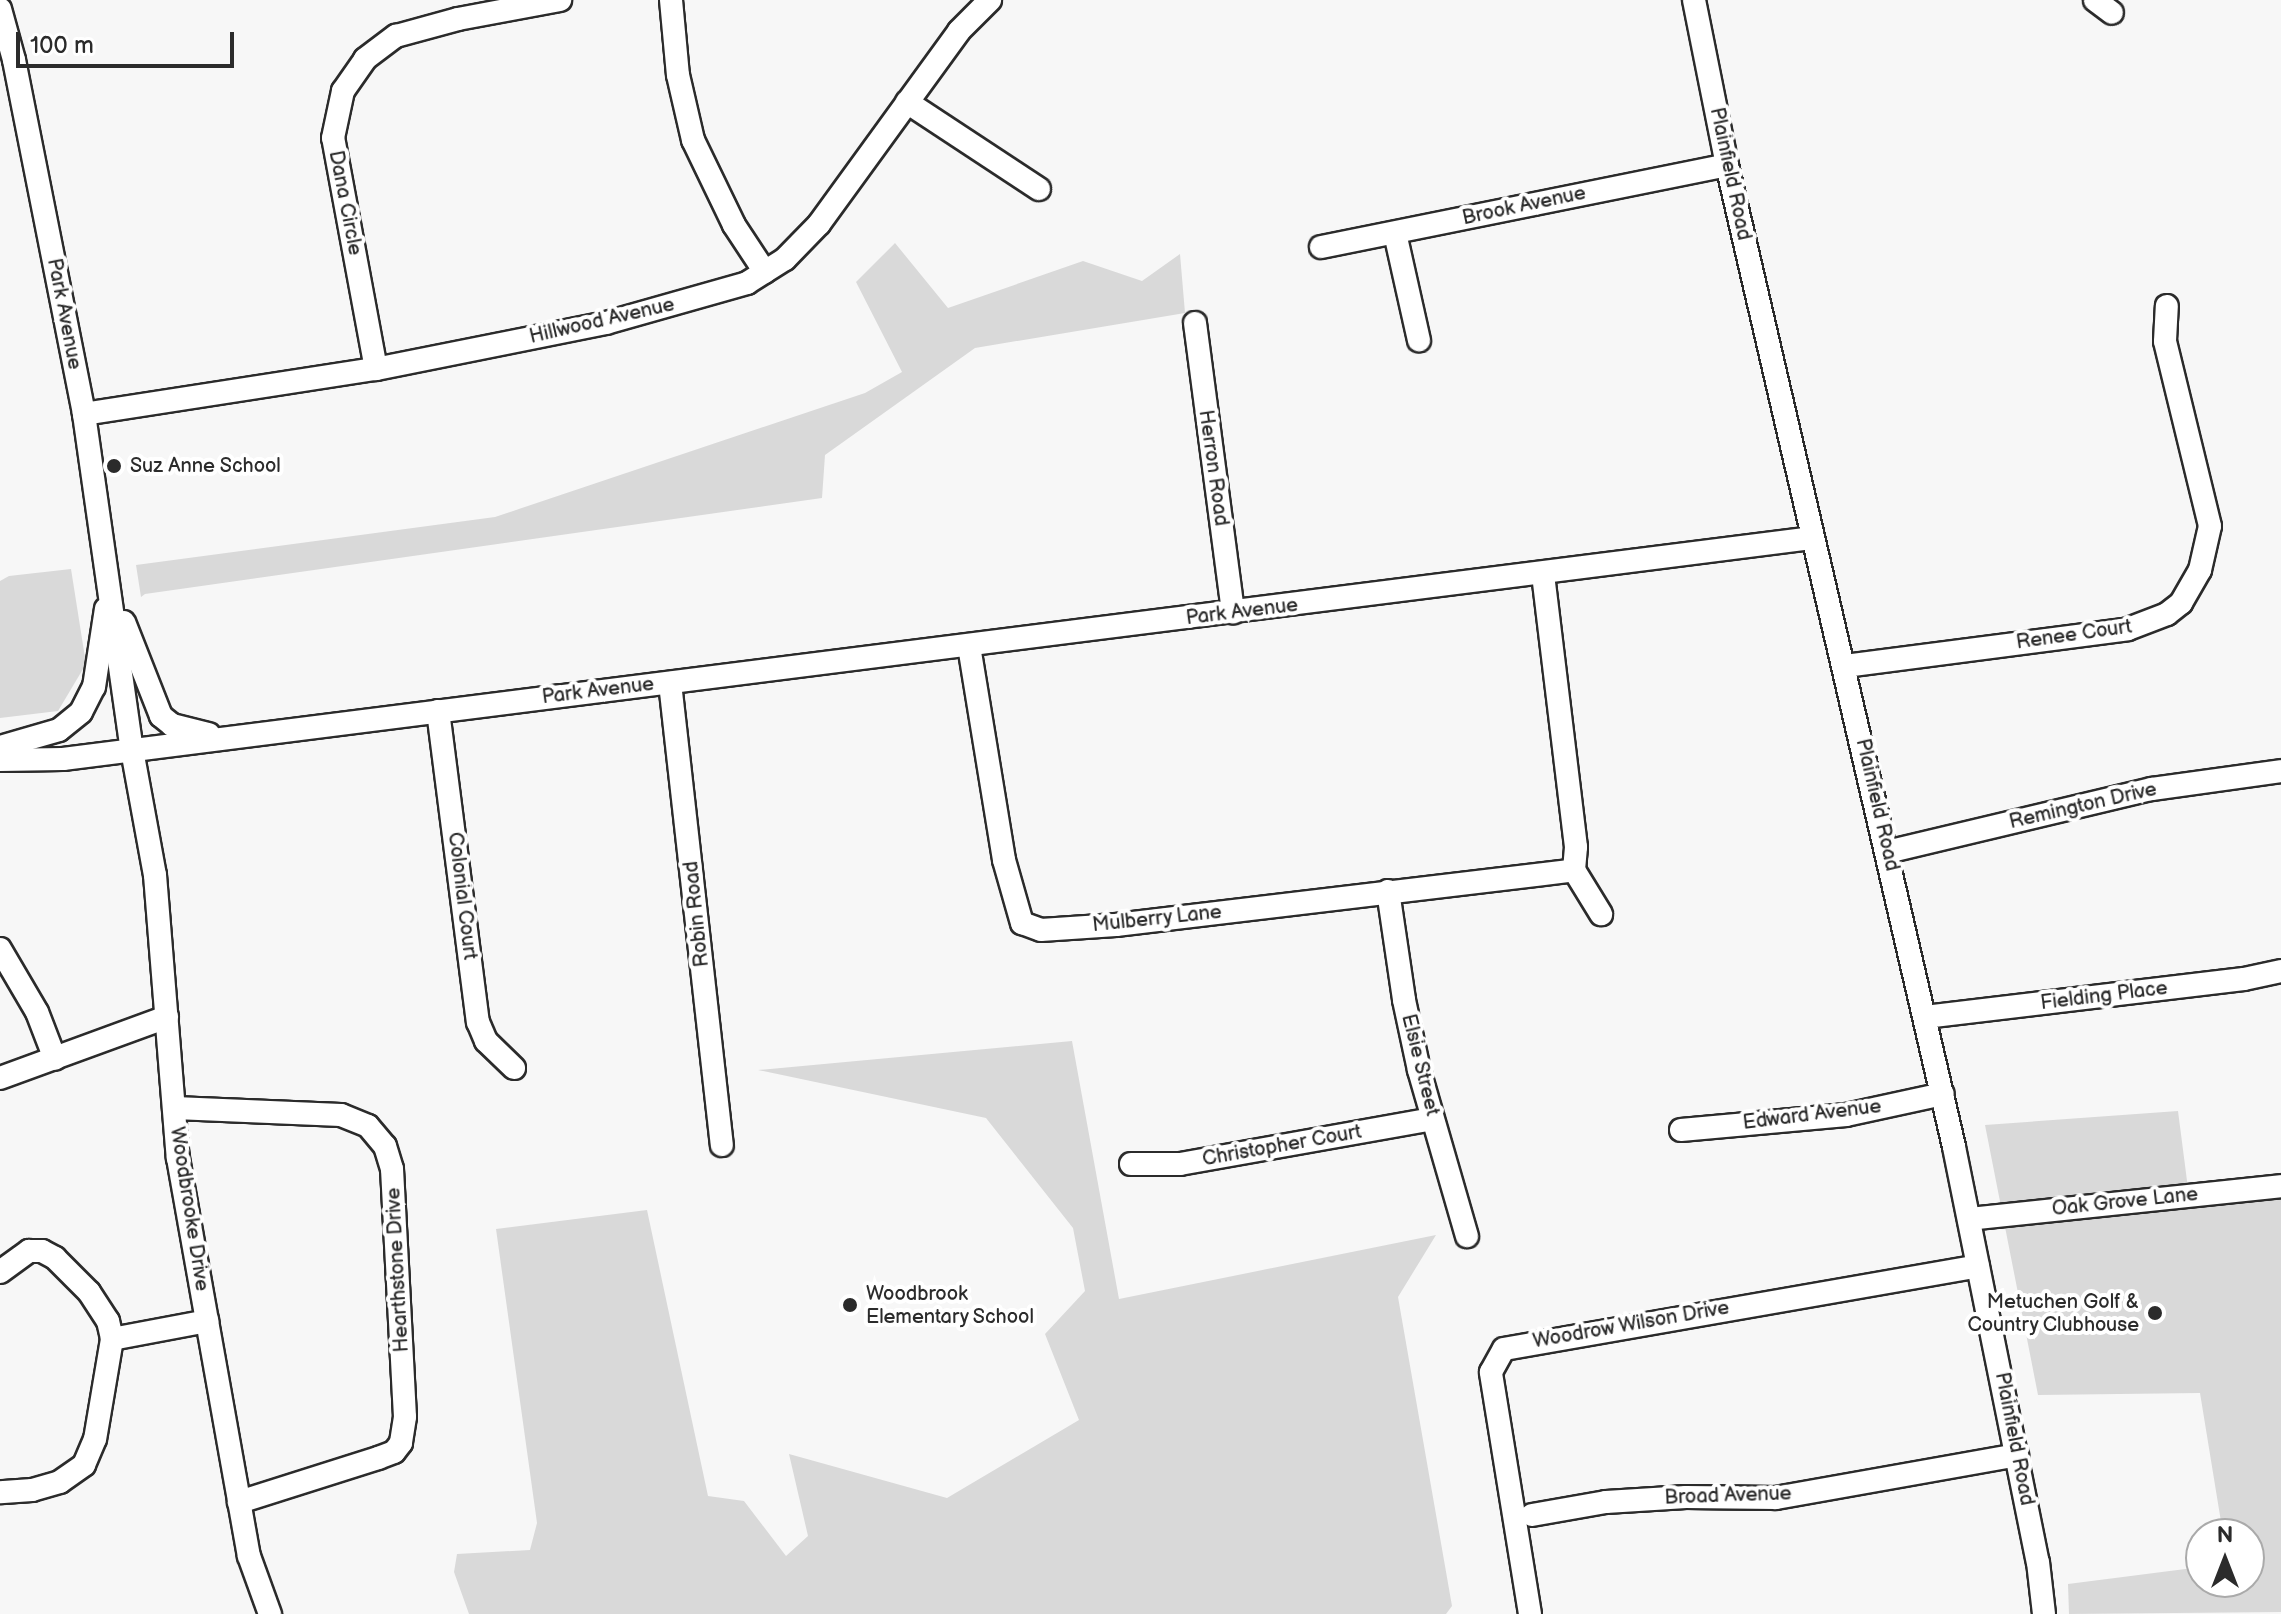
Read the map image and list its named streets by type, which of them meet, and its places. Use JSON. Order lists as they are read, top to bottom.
{
  "streets": {
    "street": [
      "Plainfield Road",
      "Dana Circle",
      "Brook Avenue",
      "Park Avenue",
      "Hillwood Avenue",
      "Herron Road",
      "Renee Court",
      "Remington Drive",
      "Colonial Court",
      "Robin Road",
      "Mulberry Lane",
      "Fielding Place",
      "Elsie Street",
      "Edward Avenue",
      "Christopher Court",
      "Oak Grove Lane",
      "Woodbrooke Drive",
      "Hearthstone Drive",
      "Woodrow Wilson Drive",
      "Broad Avenue"
    ]
  },
  "crossings": [
    ["Plainfield Road", "Brook Avenue"],
    ["Plainfield Road", "Park Avenue"],
    ["Plainfield Road", "Renee Court"],
    ["Plainfield Road", "Remington Drive"],
    ["Plainfield Road", "Fielding Place"],
    ["Plainfield Road", "Edward Avenue"],
    ["Plainfield Road", "Oak Grove Lane"],
    ["Plainfield Road", "Woodrow Wilson Drive"],
    ["Plainfield Road", "Broad Avenue"],
    ["Dana Circle", "Hillwood Avenue"],
    ["Park Avenue", "Hillwood Avenue"],
    ["Park Avenue", "Herron Road"],
    ["Park Avenue", "Colonial Court"],
    ["Park Avenue", "Robin Road"],
    ["Park Avenue", "Mulberry Lane"],
    ["Park Avenue", "Woodbrooke Drive"],
    ["Mulberry Lane", "Elsie Street"],
    ["Elsie Street", "Christopher Court"],
    ["Woodbrooke Drive", "Hearthstone Drive"]
  ],
  "places": ["Suz Anne School", "Woodbrook Elementary School", "Metuchen Golf & Country Clubhouse"],
  "scale_bar": "100 m",
  "north": "top"
}
